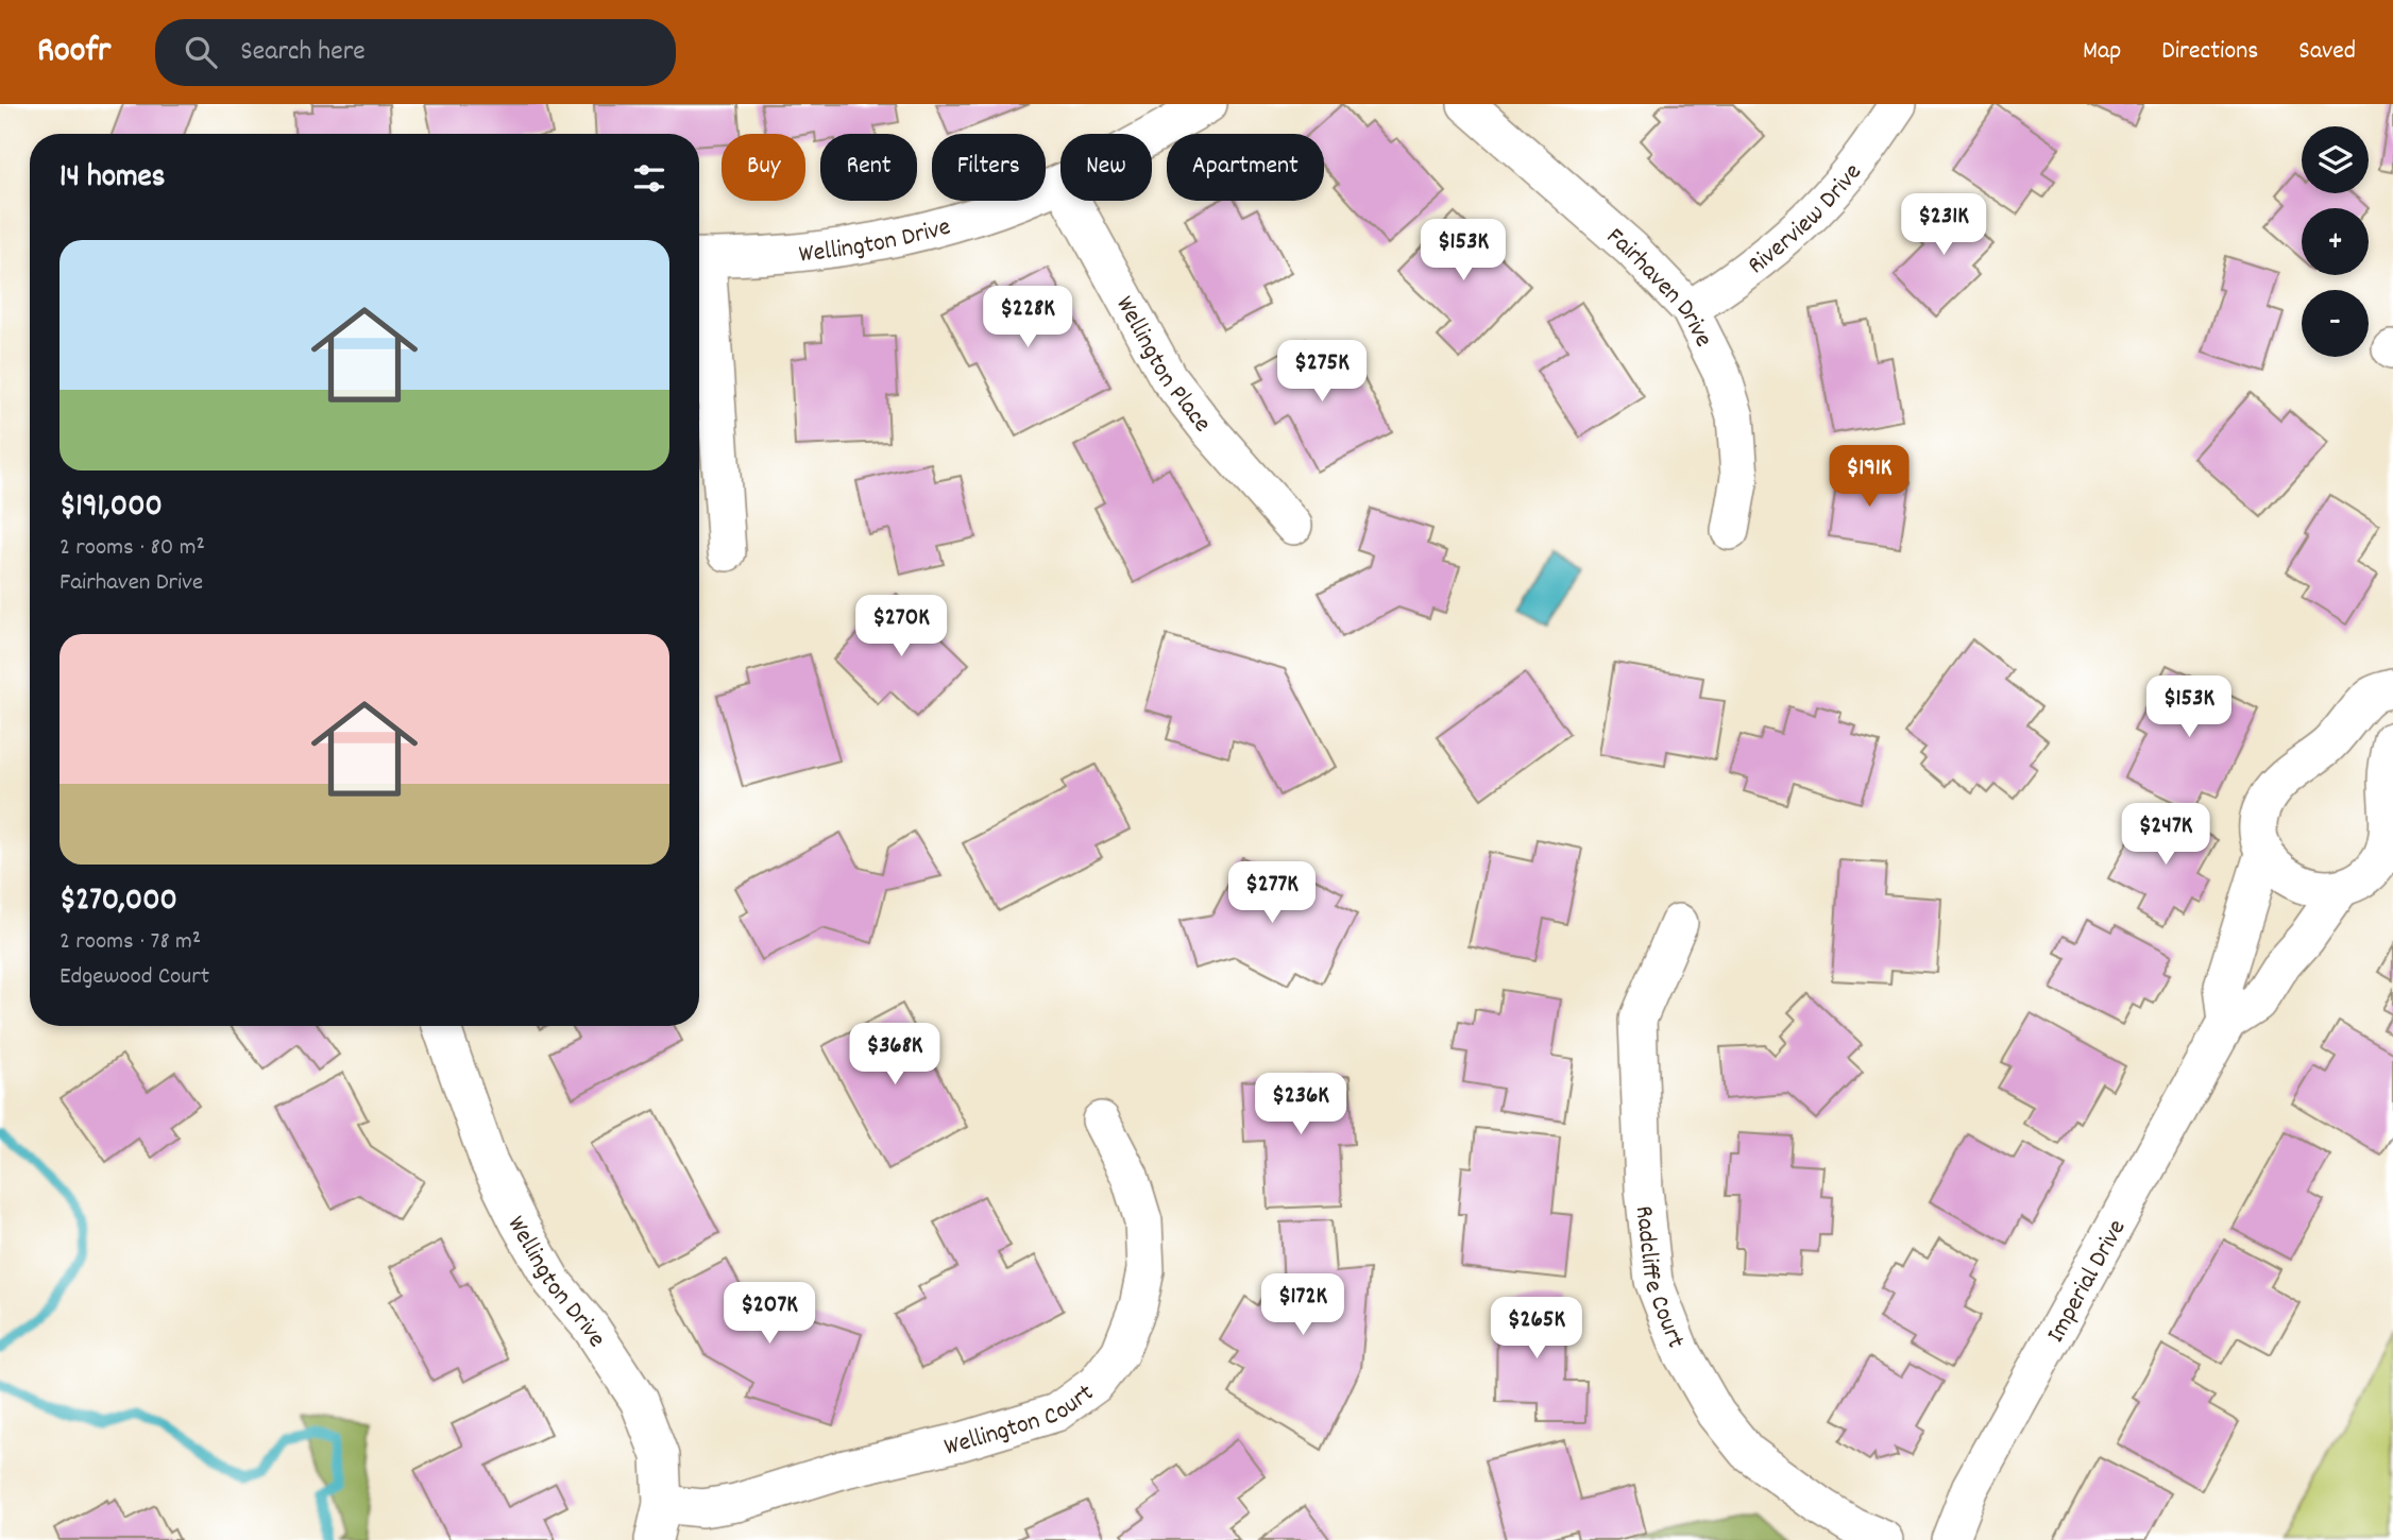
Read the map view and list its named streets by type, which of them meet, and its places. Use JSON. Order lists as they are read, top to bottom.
{
  "streets": {
    "street": [
      "Riverview Drive",
      "Wellington Drive",
      "Fairhaven Drive",
      "Wellington Place",
      "Radcliffe Court",
      "Imperial Drive",
      "Wellington Court"
    ]
  },
  "crossings": [
    ["Riverview Drive", "Fairhaven Drive"],
    ["Wellington Drive", "Wellington Court"]
  ],
  "page": {
    "header": "Roofr",
    "search": "Search here",
    "nav": ["Map", "Directions", "Saved"],
    "map_buttons": ["+", "−"],
    "chip": [
      "Buy",
      "Rent",
      "Filters",
      "New",
      "Apartment"
    ],
    "heading": "14 homes",
    "price": [
      "$231K",
      "$153K",
      "$228K",
      "$275K",
      "$191K",
      "$270K",
      "$153K",
      "$247K",
      "$277K",
      "$368K",
      "$236K",
      "$172K",
      "$207K",
      "$265K"
    ],
    "list": [
      {
        "name": "$191,000",
        "note": "2 rooms · 80 m² · Fairhaven Drive"
      },
      {
        "name": "$270,000",
        "note": "2 rooms · 78 m² · Edgewood Court"
      }
    ]
  }
}
